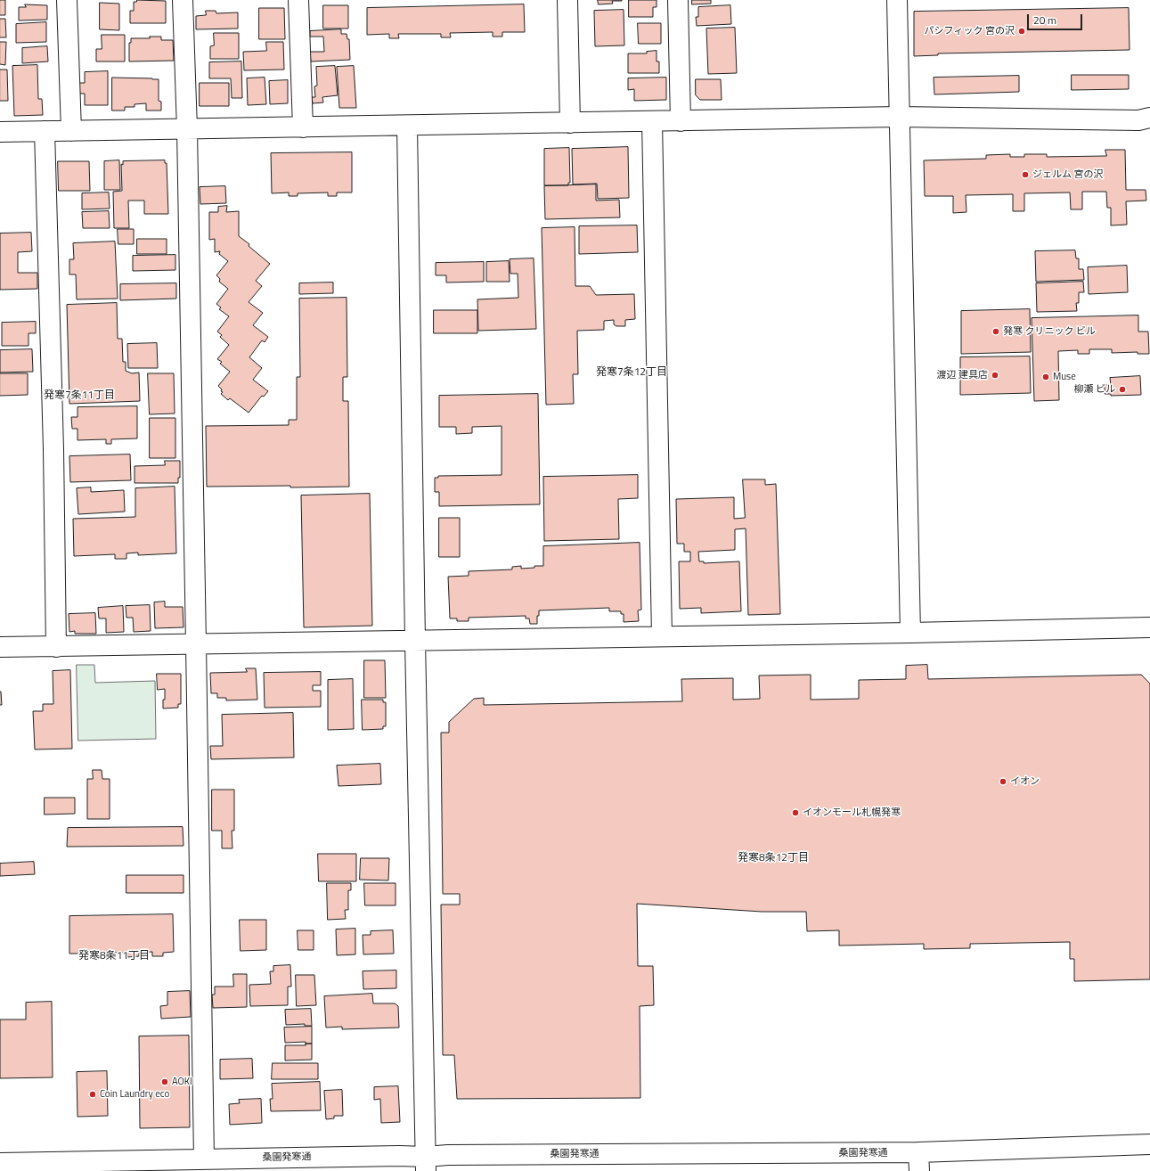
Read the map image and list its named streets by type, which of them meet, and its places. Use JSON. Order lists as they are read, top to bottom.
{
  "streets": {
    "street": ["桑園発寒通"]
  },
  "districts": [
    "発寒7条12丁目",
    "発寒7条11丁目",
    "発寒8条12丁目",
    "発寒8条11丁目"
  ],
  "places": [
    "パシフィック 宮の沢",
    "ジェルム 宮の沢",
    "発寒 クリニック ビル",
    "渡辺 建具店",
    "Muse",
    "柳瀬 ビル",
    "イオン",
    "イオンモール札幌発寒",
    "AOKI",
    "Coin Laundry eco"
  ],
  "scale_bar": "20 m"
}
